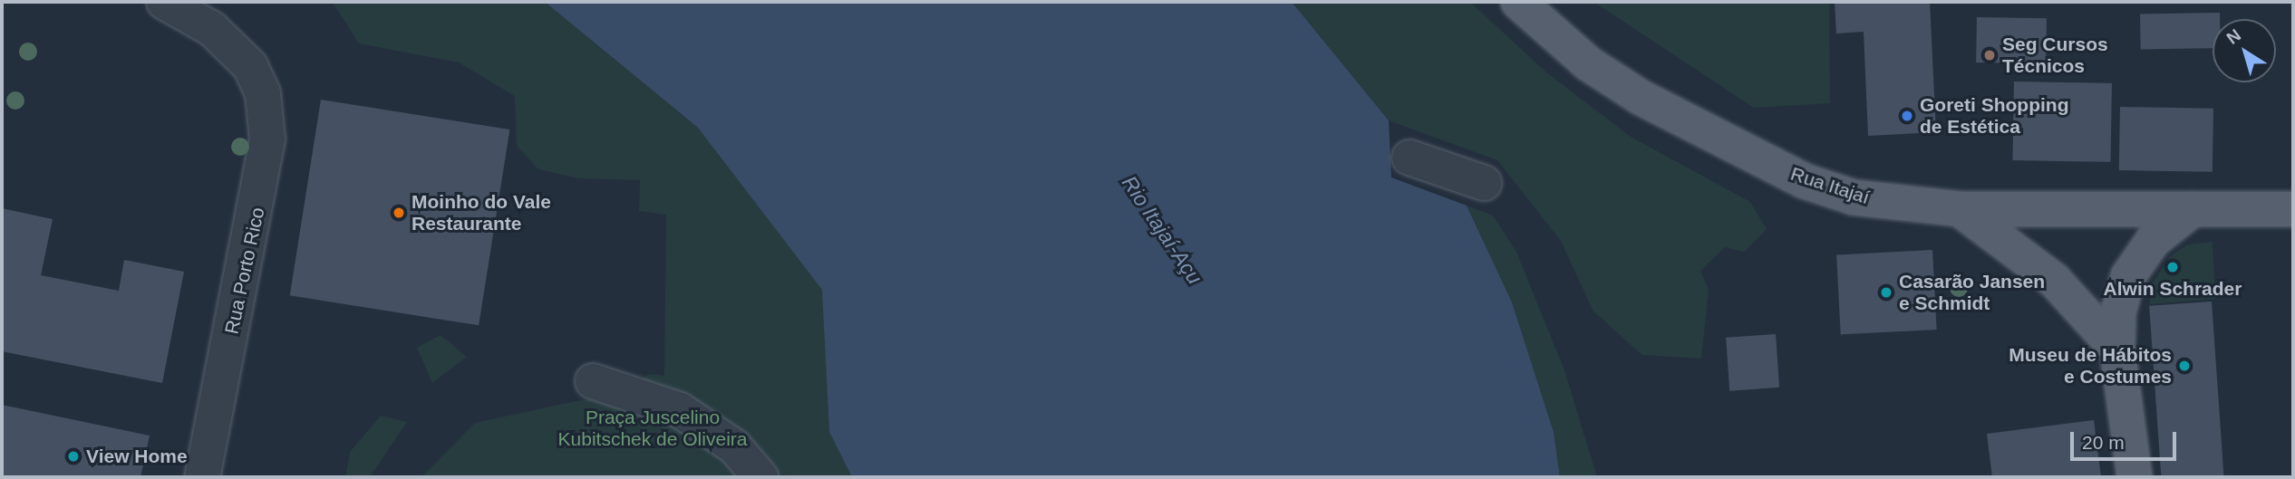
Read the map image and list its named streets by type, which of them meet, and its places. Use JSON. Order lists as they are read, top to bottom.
{
  "streets": {
    "main road": ["Rua Itajaí"],
    "street": ["Rua Porto Rico"]
  },
  "water": ["Rio Itajaí-Açu"],
  "parks": ["Praça Juscelino Kubitschek de Oliveira"],
  "places": [
    "Seg Cursos Técnicos",
    "Goreti Shopping de Estética",
    "Moinho do Vale Restaurante",
    "Alwin Schrader",
    "Casarão Jansen e Schmidt",
    "Museu de Hábitos e Costumes",
    "View Home"
  ],
  "scale_bar": "20 m",
  "north": "top left"
}
